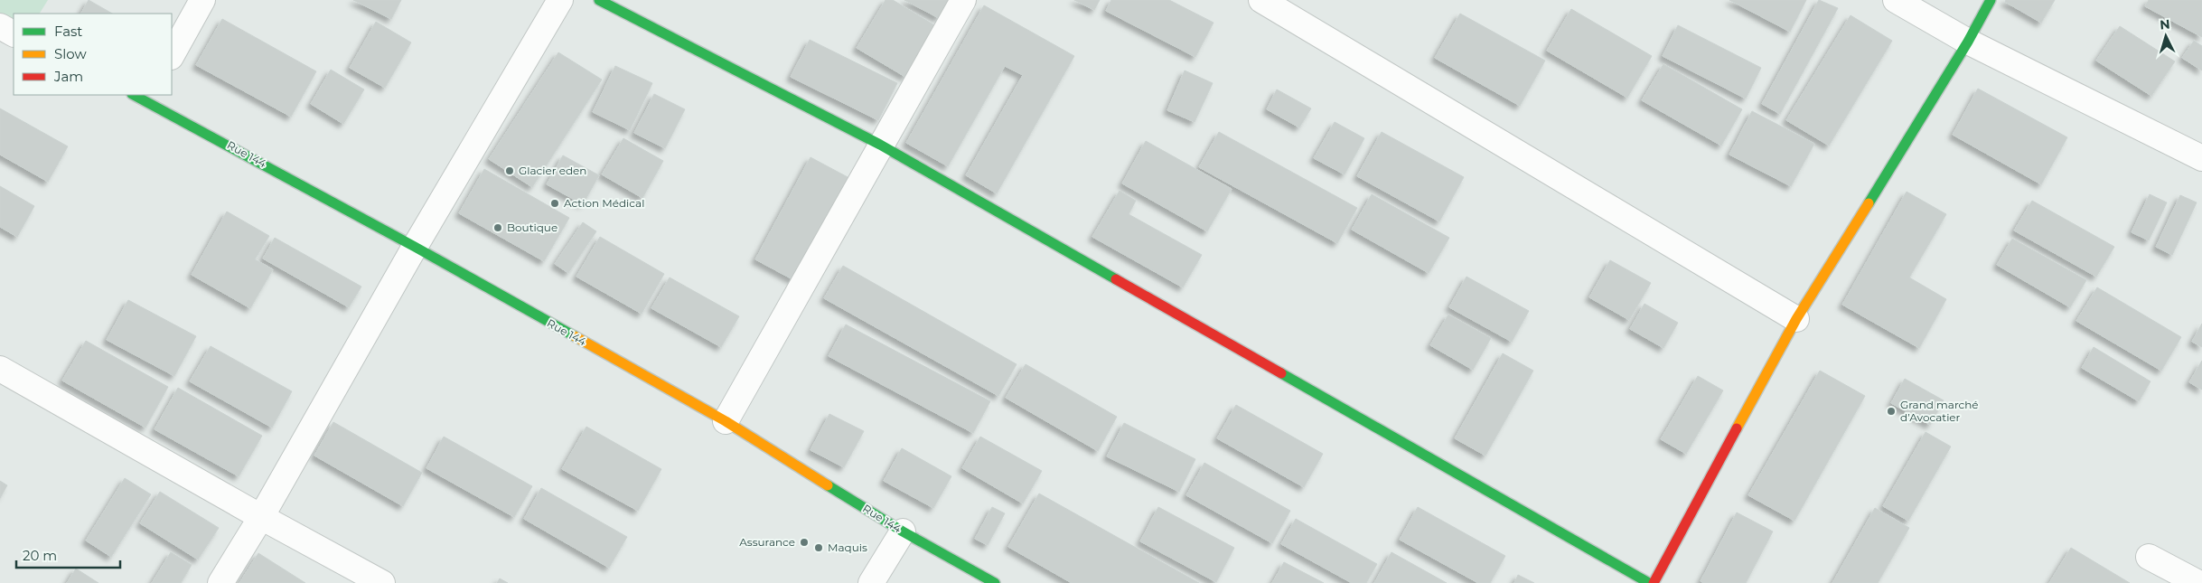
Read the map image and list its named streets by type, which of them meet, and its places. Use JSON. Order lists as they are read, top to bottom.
{
  "streets": {
    "street": ["Rue 144"]
  },
  "places": [
    "Glacier eden",
    "Action Médical",
    "Boutique",
    "Grand marché d’Avocatier",
    "Assurance",
    "Maquis"
  ],
  "legend": ["Fast", "Slow", "Jam"],
  "scale_bar": "20 m",
  "north": "top"
}
